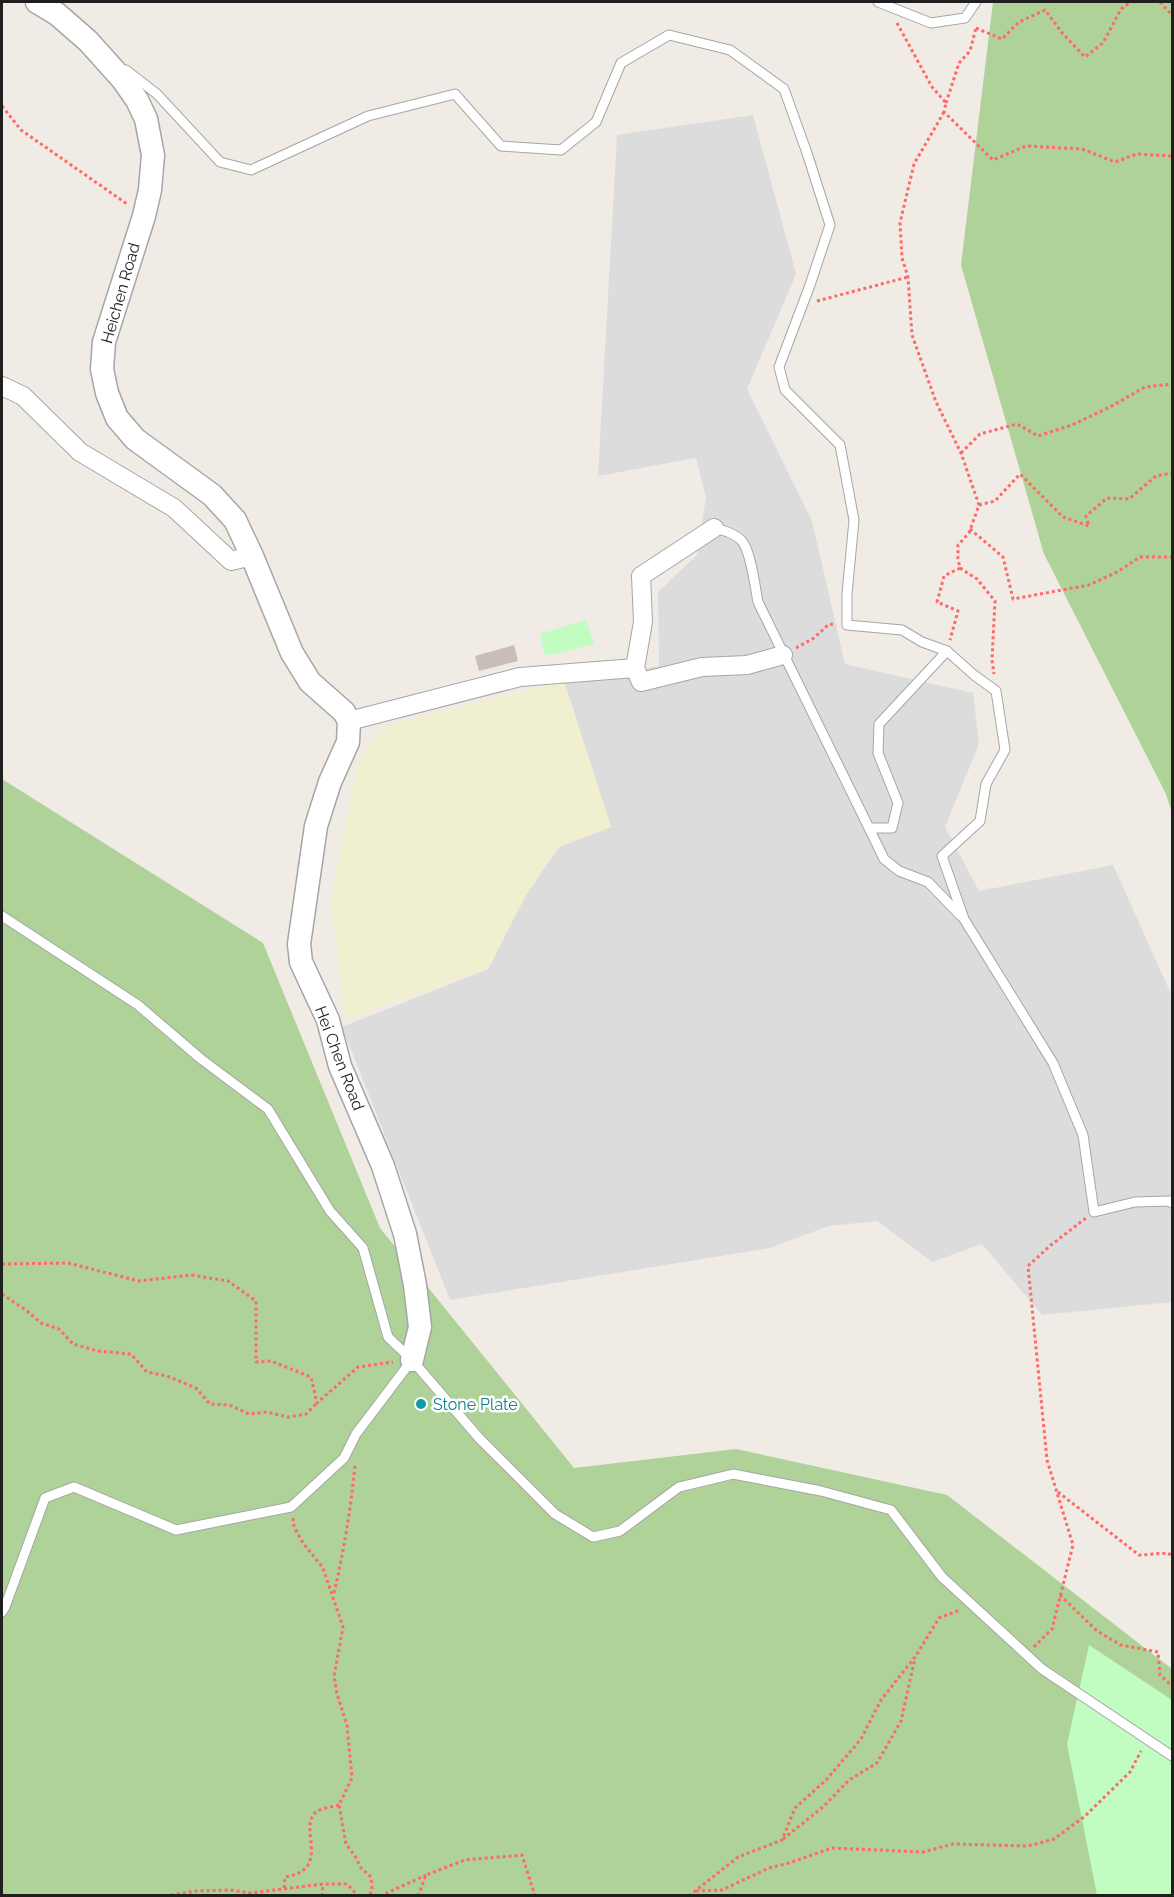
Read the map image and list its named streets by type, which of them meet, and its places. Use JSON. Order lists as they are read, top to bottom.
{
  "streets": {
    "street": ["Heichen Road", "Hei Chen Road"]
  },
  "crossings": [
    ["Heichen Road", "Hei Chen Road"]
  ],
  "places": ["Stone Plate"]
}
